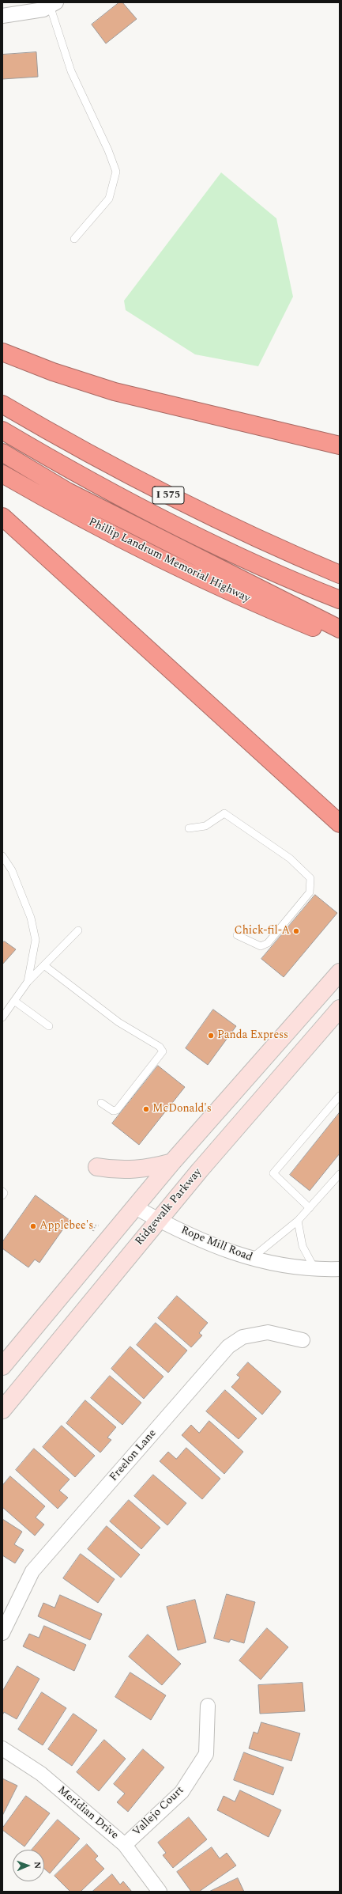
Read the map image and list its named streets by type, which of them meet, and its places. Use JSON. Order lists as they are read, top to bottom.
{
  "streets": {
    "highway": ["I 575", "Phillip Landrum Memorial Highway"],
    "main road": ["Ridgewalk Parkway"],
    "street": [
      "Rope Mill Road",
      "Freelon Lane",
      "Vallejo Court",
      "Meridian Drive"
    ]
  },
  "crossings": [
    ["Ridgewalk Parkway", "Rope Mill Road"],
    ["Vallejo Court", "Meridian Drive"]
  ],
  "places": [
    "Chick-fil-A",
    "Panda Express",
    "McDonald's",
    "Applebee's"
  ],
  "north": "right"
}
